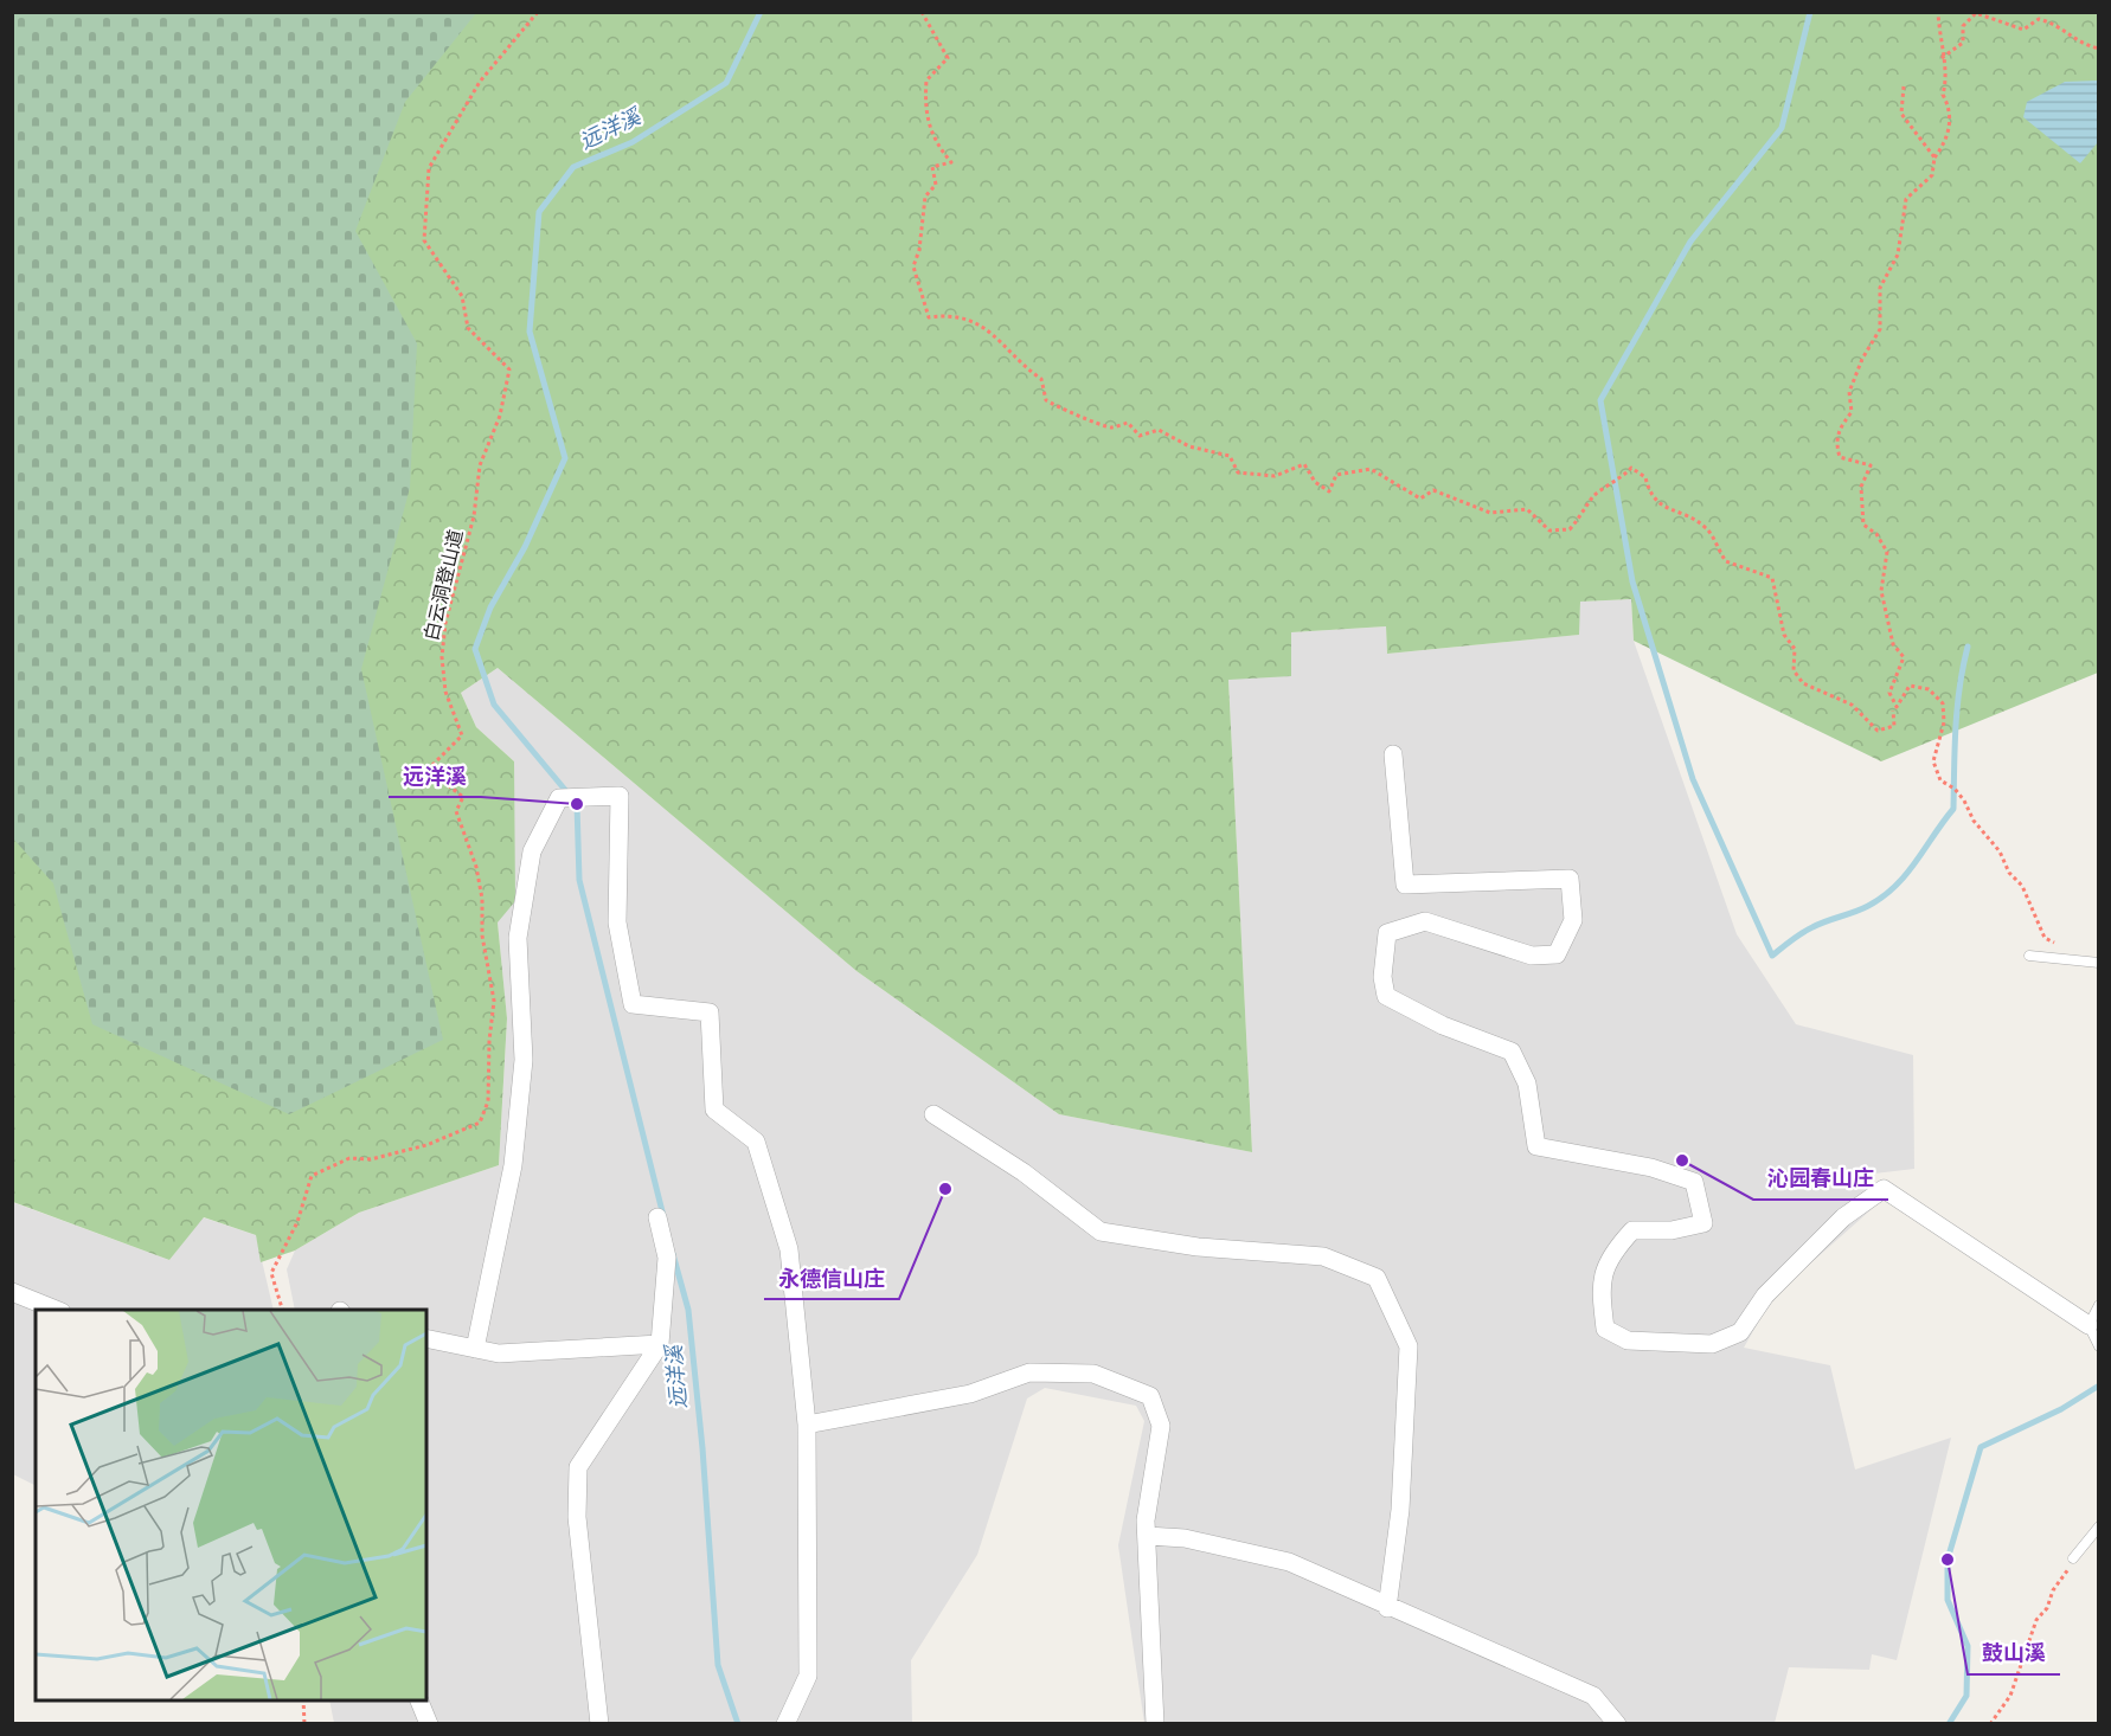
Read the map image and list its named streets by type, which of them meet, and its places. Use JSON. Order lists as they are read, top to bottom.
{
  "streets": {
    "path": ["白云洞登山道"]
  },
  "water": ["远洋溪"],
  "places": [
    "远洋溪",
    "沁园春山庄",
    "永德信山庄",
    "鼓山溪"
  ]
}
